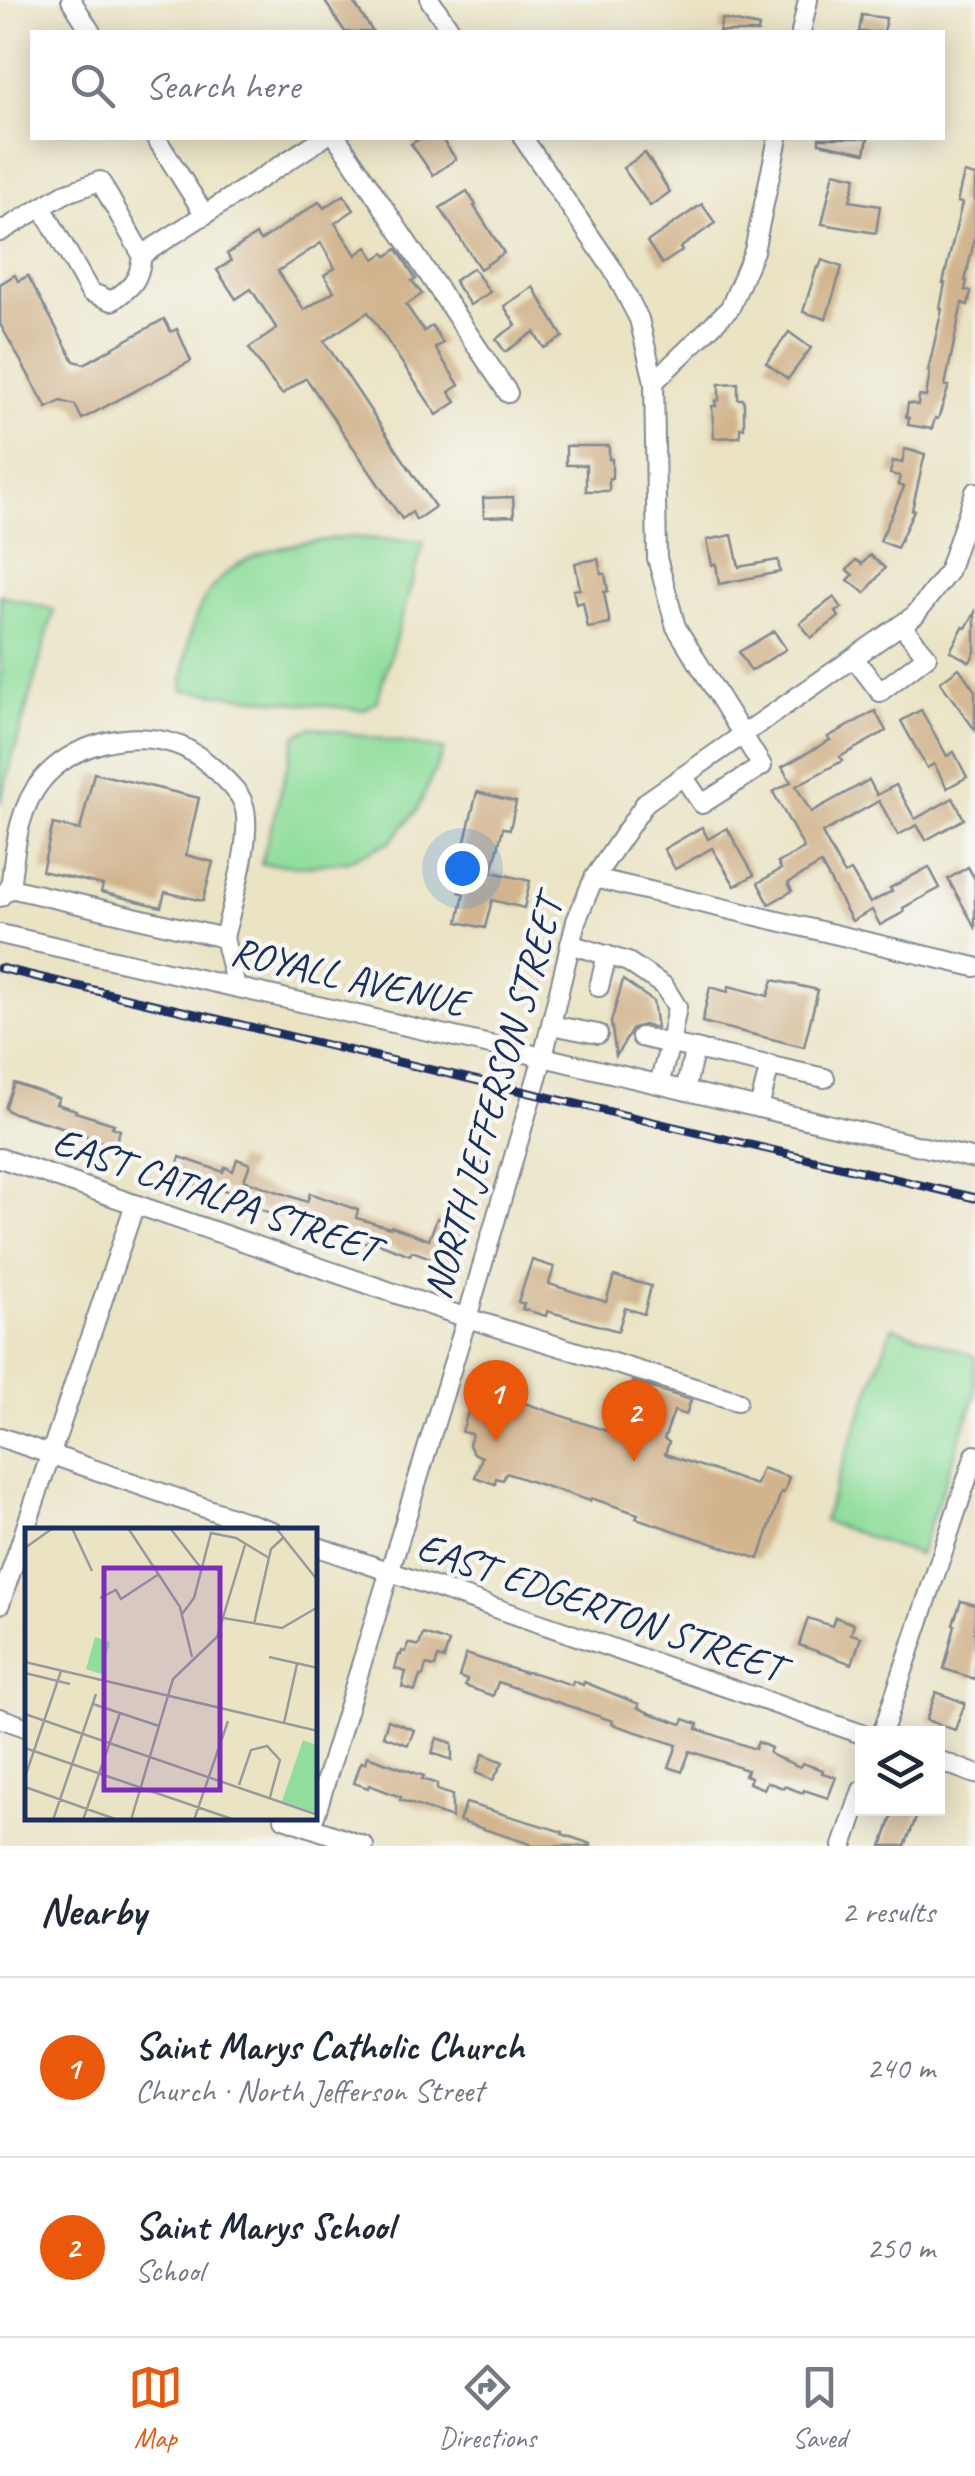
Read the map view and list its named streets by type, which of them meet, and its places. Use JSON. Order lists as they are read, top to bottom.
{
  "streets": {
    "street": [
      "ROYALL AVENUE",
      "NORTH JEFFERSON STREET",
      "EAST CATALPA STREET",
      "EAST EDGERTON STREET"
    ]
  },
  "crossings": [
    ["ROYALL AVENUE", "NORTH JEFFERSON STREET"],
    ["NORTH JEFFERSON STREET", "EAST CATALPA STREET"],
    ["NORTH JEFFERSON STREET", "EAST EDGERTON STREET"]
  ],
  "page": {
    "search": "Search here",
    "pins": ["1", "2"],
    "heading": ["Nearby", "2 results"],
    "list": [
      {
        "mark": "1",
        "name": "Saint Marys Catholic Church",
        "note": "Church · North Jefferson Street",
        "value": "240 m"
      },
      {
        "mark": "2",
        "name": "Saint Marys School",
        "note": "School",
        "value": "250 m"
      }
    ],
    "nav": ["Map", "Directions", "Saved"]
  }
}
